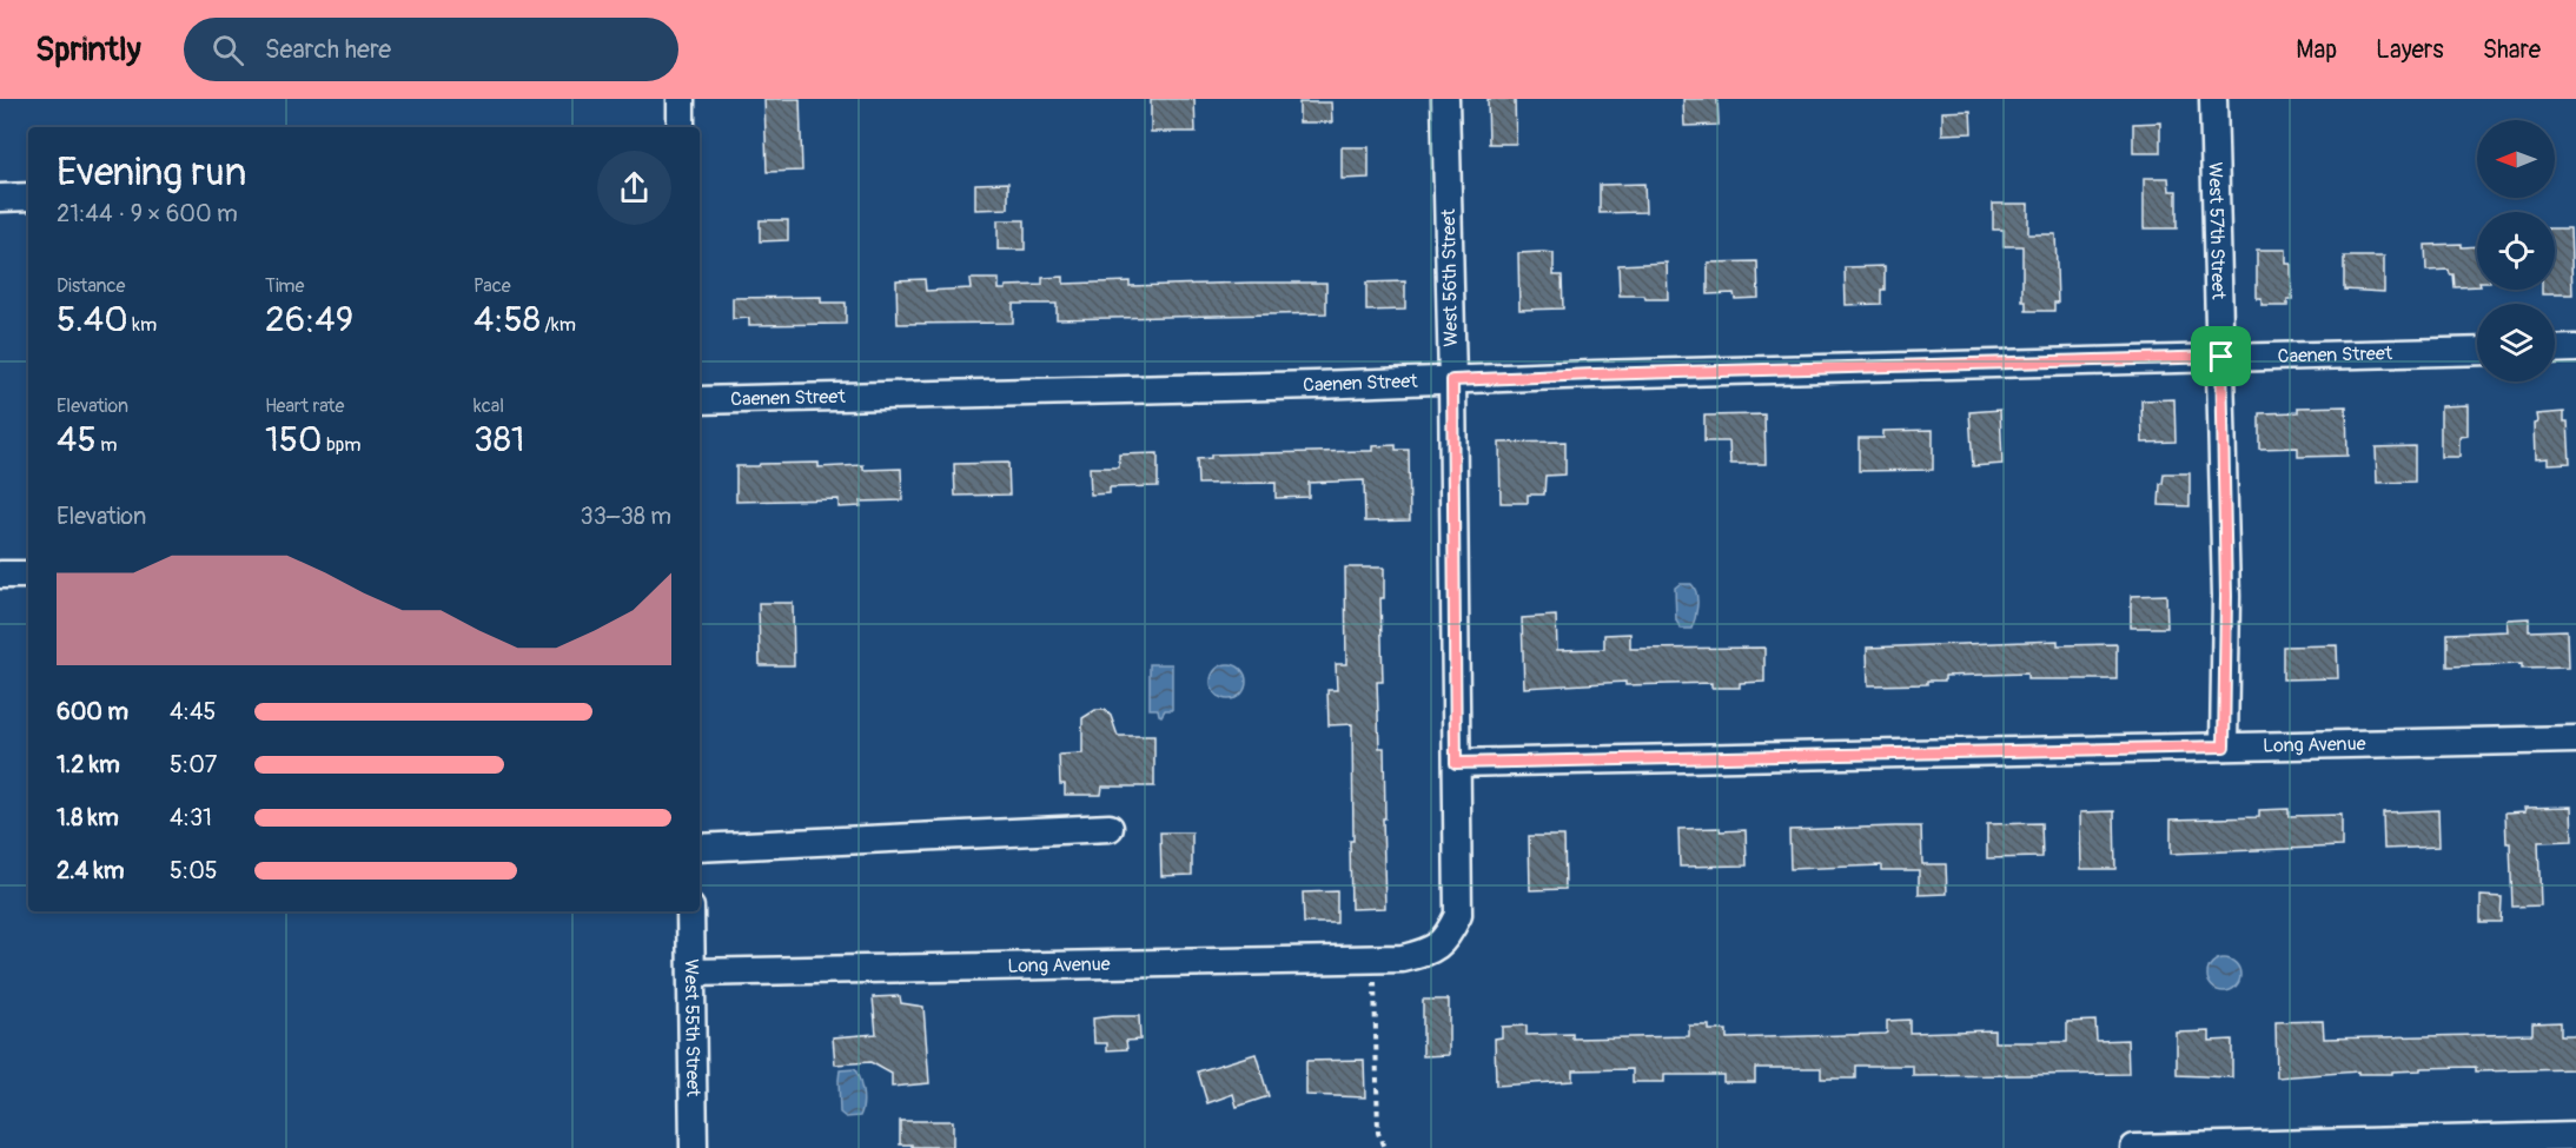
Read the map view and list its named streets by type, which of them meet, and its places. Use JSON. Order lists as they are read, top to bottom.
{
  "streets": {
    "street": [
      "West 57th Street",
      "West 56th Street",
      "Caenen Street",
      "Long Avenue",
      "West 55th Street"
    ]
  },
  "crossings": [
    ["West 57th Street", "Caenen Street"],
    ["West 57th Street", "Long Avenue"],
    ["West 56th Street", "Caenen Street"],
    ["West 56th Street", "Long Avenue"],
    ["Long Avenue", "West 55th Street"]
  ],
  "north": "left",
  "page": {
    "header": "Sprintly",
    "search": "Search here",
    "nav": ["Map", "Layers", "Share"],
    "heading": ["Evening run", "21:44 · 9 × 600 m"],
    "stats": [
      ["Distance", "5.40 km"],
      ["Time", "26:49"],
      ["Pace", "4:58 /km"],
      ["Elevation", "45 m"],
      ["Heart rate", "150 bpm"],
      ["kcal", "381"]
    ],
    "chart": ["Elevation", "33–38 m"],
    "list": [
      {
        "name": "600 m",
        "note": "4:45"
      },
      {
        "name": "1.2 km",
        "note": "5:07"
      },
      {
        "name": "1.8 km",
        "note": "4:31"
      },
      {
        "name": "2.4 km",
        "note": "5:05"
      }
    ]
  }
}
